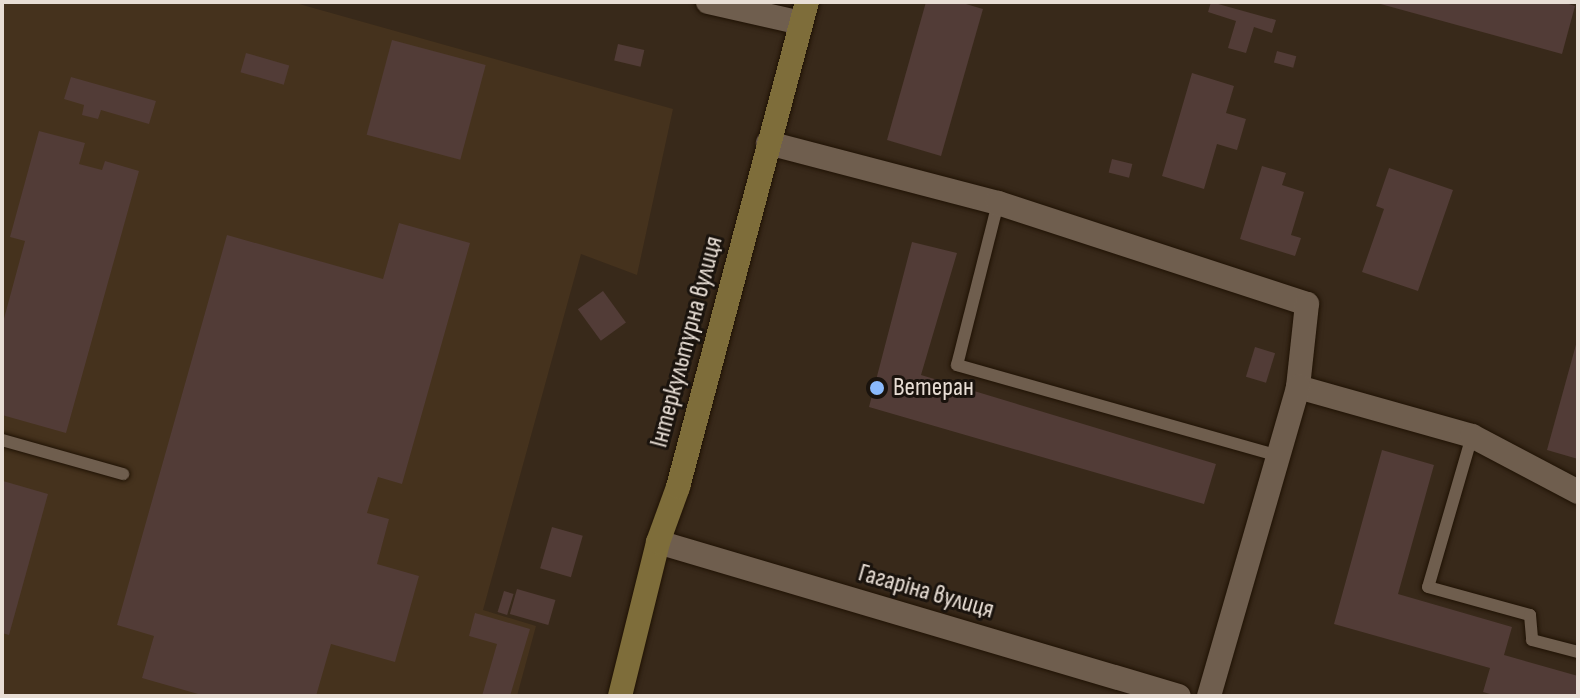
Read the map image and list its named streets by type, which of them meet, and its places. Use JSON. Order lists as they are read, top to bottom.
{
  "streets": {
    "main road": ["Інтеркультурна вулиця"],
    "street": ["Гагаріна вулиця"]
  },
  "crossings": [
    ["Інтеркультурна вулиця", "Гагаріна вулиця"]
  ],
  "places": ["Ветеран"]
}
